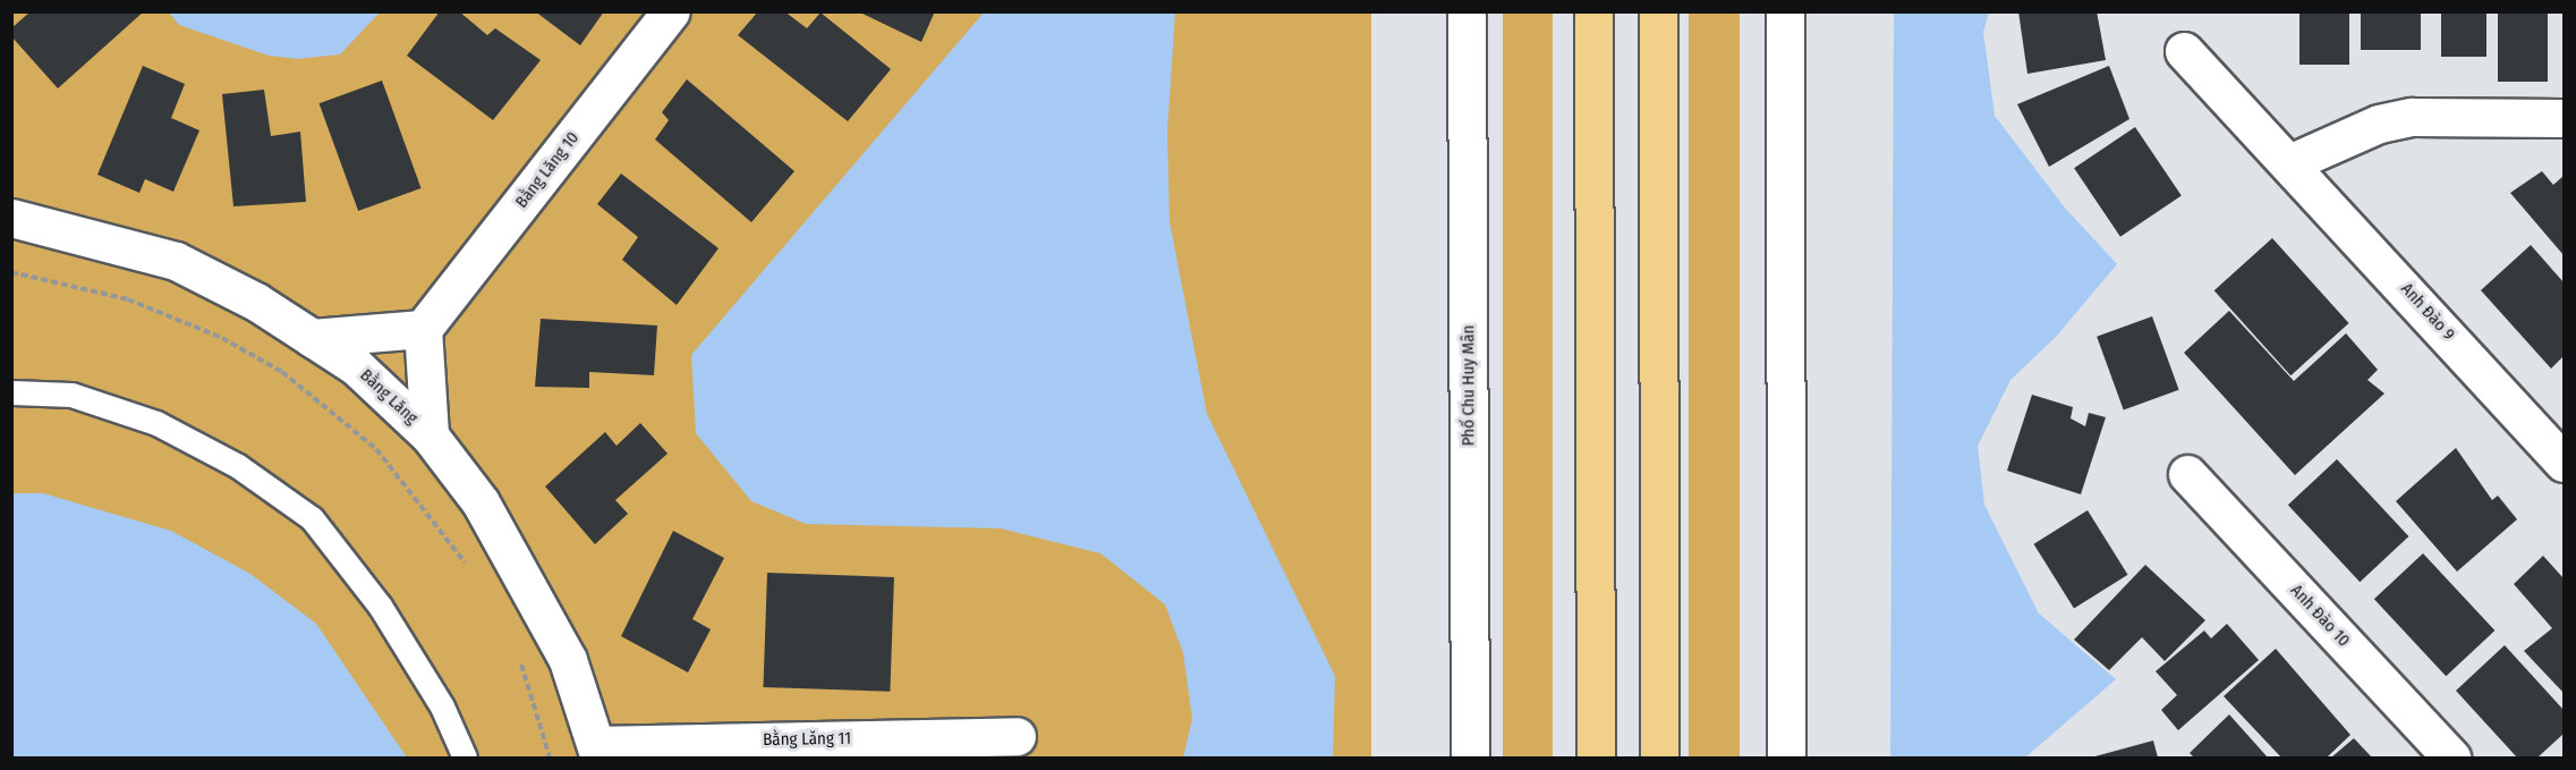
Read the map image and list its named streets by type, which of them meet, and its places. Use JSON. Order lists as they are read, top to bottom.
{
  "streets": {
    "street": [
      "Bằng Lăng 10",
      "Anh Đào 9",
      "Phố Chu Huy Mân",
      "Bằng Lăng",
      "Anh Đào 10",
      "Bằng Lăng 11"
    ]
  },
  "crossings": [
    ["Bằng Lăng", "Bằng Lăng 11"]
  ]
}
